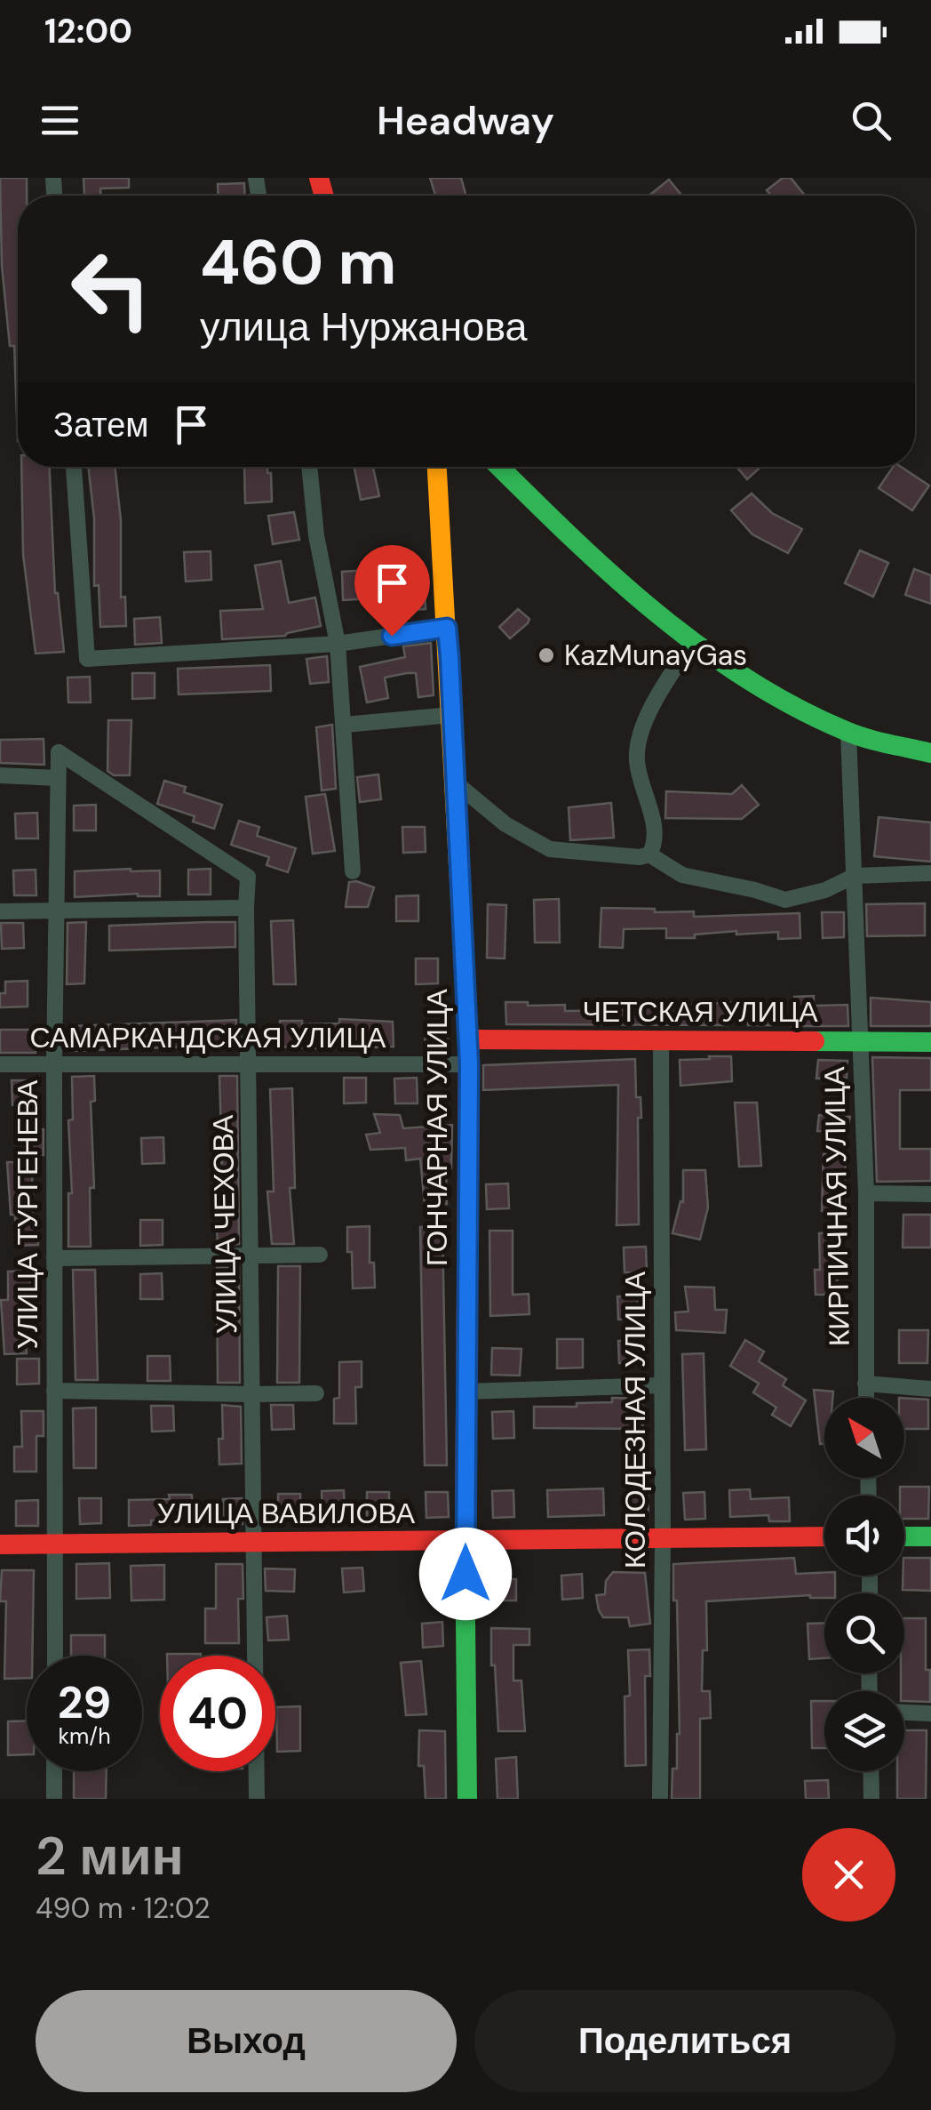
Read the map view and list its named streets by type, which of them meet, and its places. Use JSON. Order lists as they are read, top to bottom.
{
  "streets": {
    "street": [
      "ЧЕТСКАЯ УЛИЦА",
      "САМАРКАНДСКАЯ УЛИЦА",
      "ГОНЧАРНАЯ УЛИЦА",
      "КИРПИЧНАЯ УЛИЦА",
      "УЛИЦА ТУРГЕНЕВА",
      "УЛИЦА ЧЕХОВА",
      "КОЛОДЕЗНАЯ УЛИЦА",
      "УЛИЦА ВАВИЛОВА"
    ]
  },
  "crossings": [
    ["ЧЕТСКАЯ УЛИЦА", "ГОНЧАРНАЯ УЛИЦА"],
    ["ЧЕТСКАЯ УЛИЦА", "КИРПИЧНАЯ УЛИЦА"],
    ["ЧЕТСКАЯ УЛИЦА", "КОЛОДЕЗНАЯ УЛИЦА"],
    ["САМАРКАНДСКАЯ УЛИЦА", "ГОНЧАРНАЯ УЛИЦА"],
    ["САМАРКАНДСКАЯ УЛИЦА", "УЛИЦА ТУРГЕНЕВА"],
    ["САМАРКАНДСКАЯ УЛИЦА", "УЛИЦА ЧЕХОВА"],
    ["ГОНЧАРНАЯ УЛИЦА", "УЛИЦА ВАВИЛОВА"],
    ["УЛИЦА ТУРГЕНЕВА", "УЛИЦА ЧЕХОВА"],
    ["УЛИЦА ТУРГЕНЕВА", "УЛИЦА ВАВИЛОВА"],
    ["УЛИЦА ЧЕХОВА", "УЛИЦА ВАВИЛОВА"],
    ["КОЛОДЕЗНАЯ УЛИЦА", "УЛИЦА ВАВИЛОВА"]
  ],
  "places": ["KazMunayGas"],
  "north": "top left",
  "page": {
    "status": "12:00",
    "header": "Headway",
    "turn": ["460 m", "улица Нуржанова"],
    "then": "Затем",
    "speed": "29 km/h",
    "limit": "40",
    "heading": ["2 мин", "490 m · 12:02"],
    "buttons": ["Выход", "Поделиться"]
  }
}
